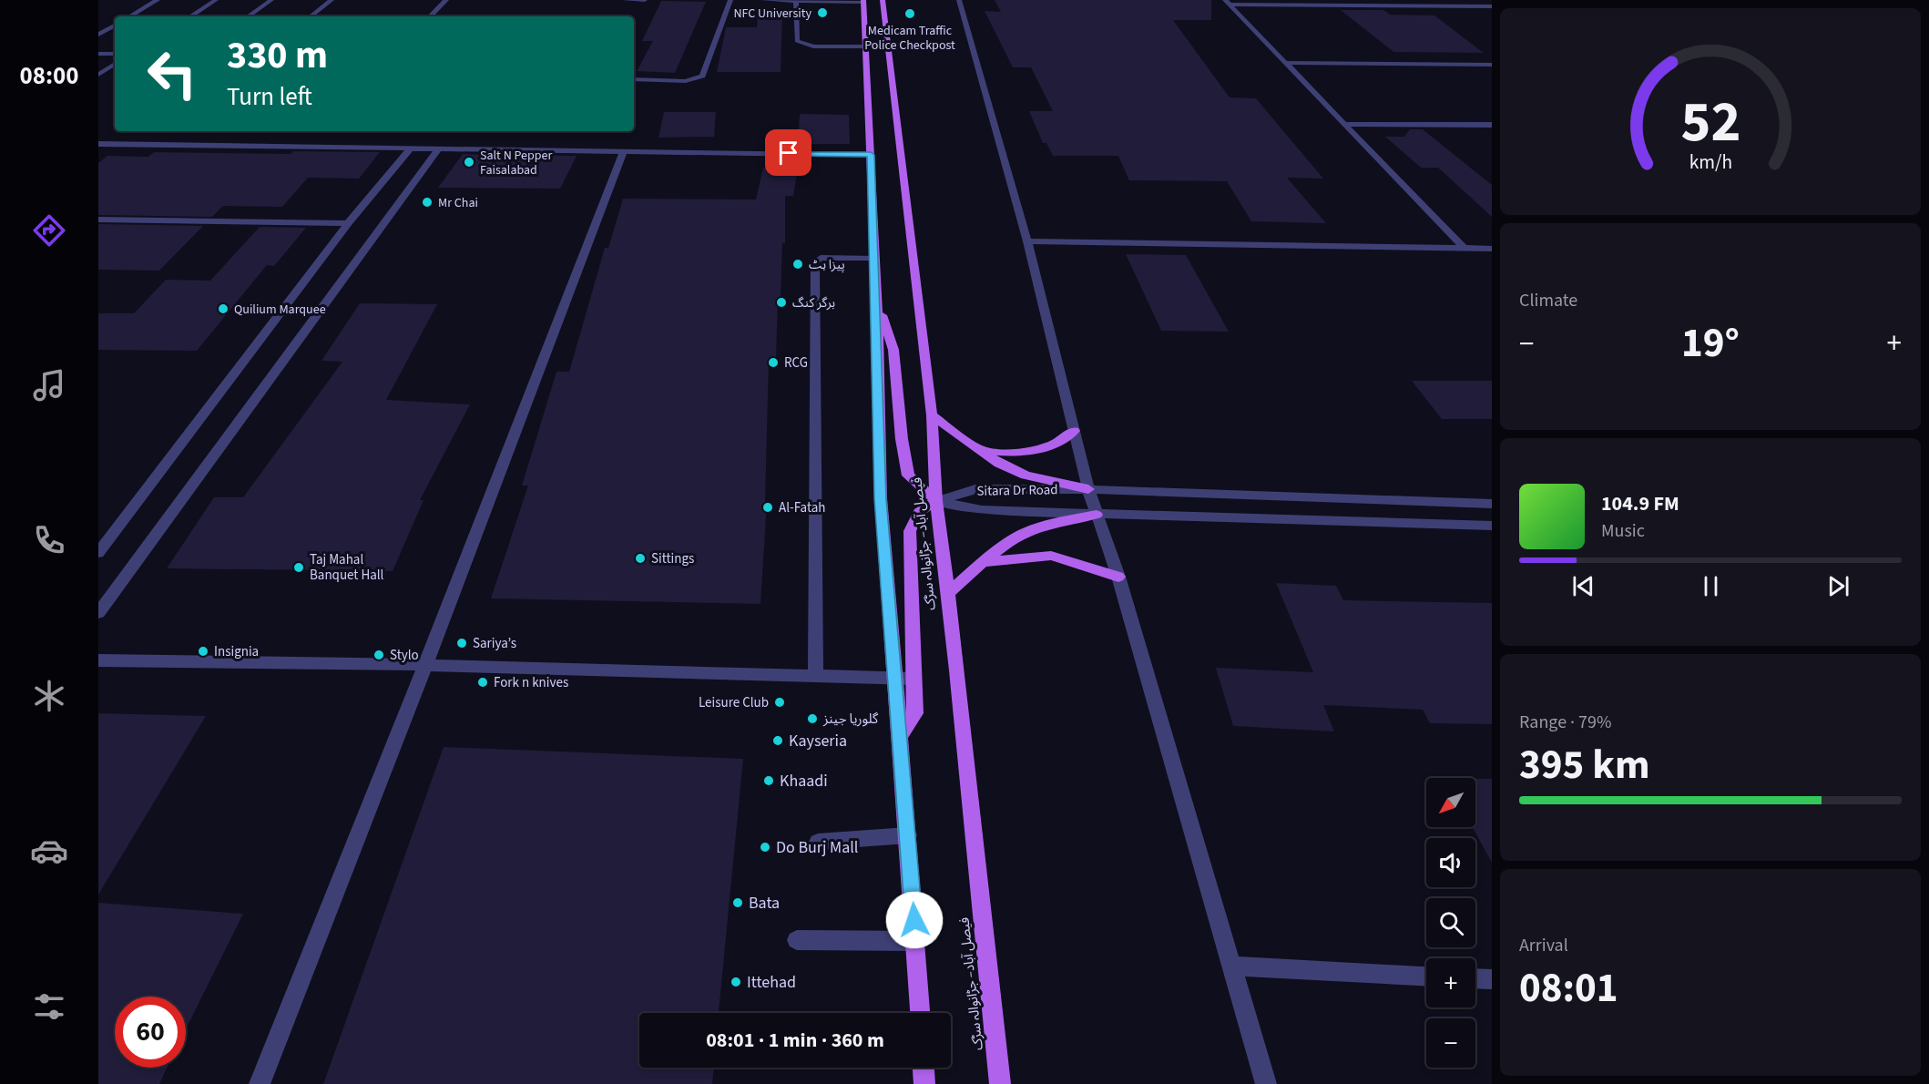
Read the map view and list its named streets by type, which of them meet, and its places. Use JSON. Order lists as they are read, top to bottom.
{
  "streets": {
    "main road": ["فیصل آباد– جڑانوالہ سڑک"],
    "street": ["Sitara Dr Road"]
  },
  "crossings": [
    ["Sitara Dr Road", "فیصل آباد– جڑانوالہ سڑک"]
  ],
  "places": [
    "NFC University",
    "Medicam Traffic Police Checkpost",
    "Salt N Pepper Faisalabad",
    "Mr Chai",
    "پیزا ہٹ",
    "برگر کنگ",
    "Quilium Marquee",
    "RCG",
    "Al-Fatah",
    "Sittings",
    "Taj Mahal Banquet Hall",
    "Sariya’s",
    "Insignia",
    "Stylo",
    "Fork n knives",
    "Leisure Club",
    "گلوریا جینز",
    "Kayseria",
    "Khaadi",
    "Do Burj Mall",
    "Bata",
    "Ittehad"
  ],
  "north": "bottom left",
  "page": {
    "tabs": "08:00",
    "turn": ["330 m", "Turn left"],
    "tile": [
      "Climate",
      ["Range · 79%", "395 km"],
      ["Arrival", "08:01"]
    ],
    "heat": ["−", "19°", "+"],
    "song": ["104.9 FM", "Music"],
    "map_buttons": ["+", "−"],
    "limit": "60",
    "trip": "08:01 · 1 min · 360 m",
    "gauge": ["52", "km/h"]
  }
}
